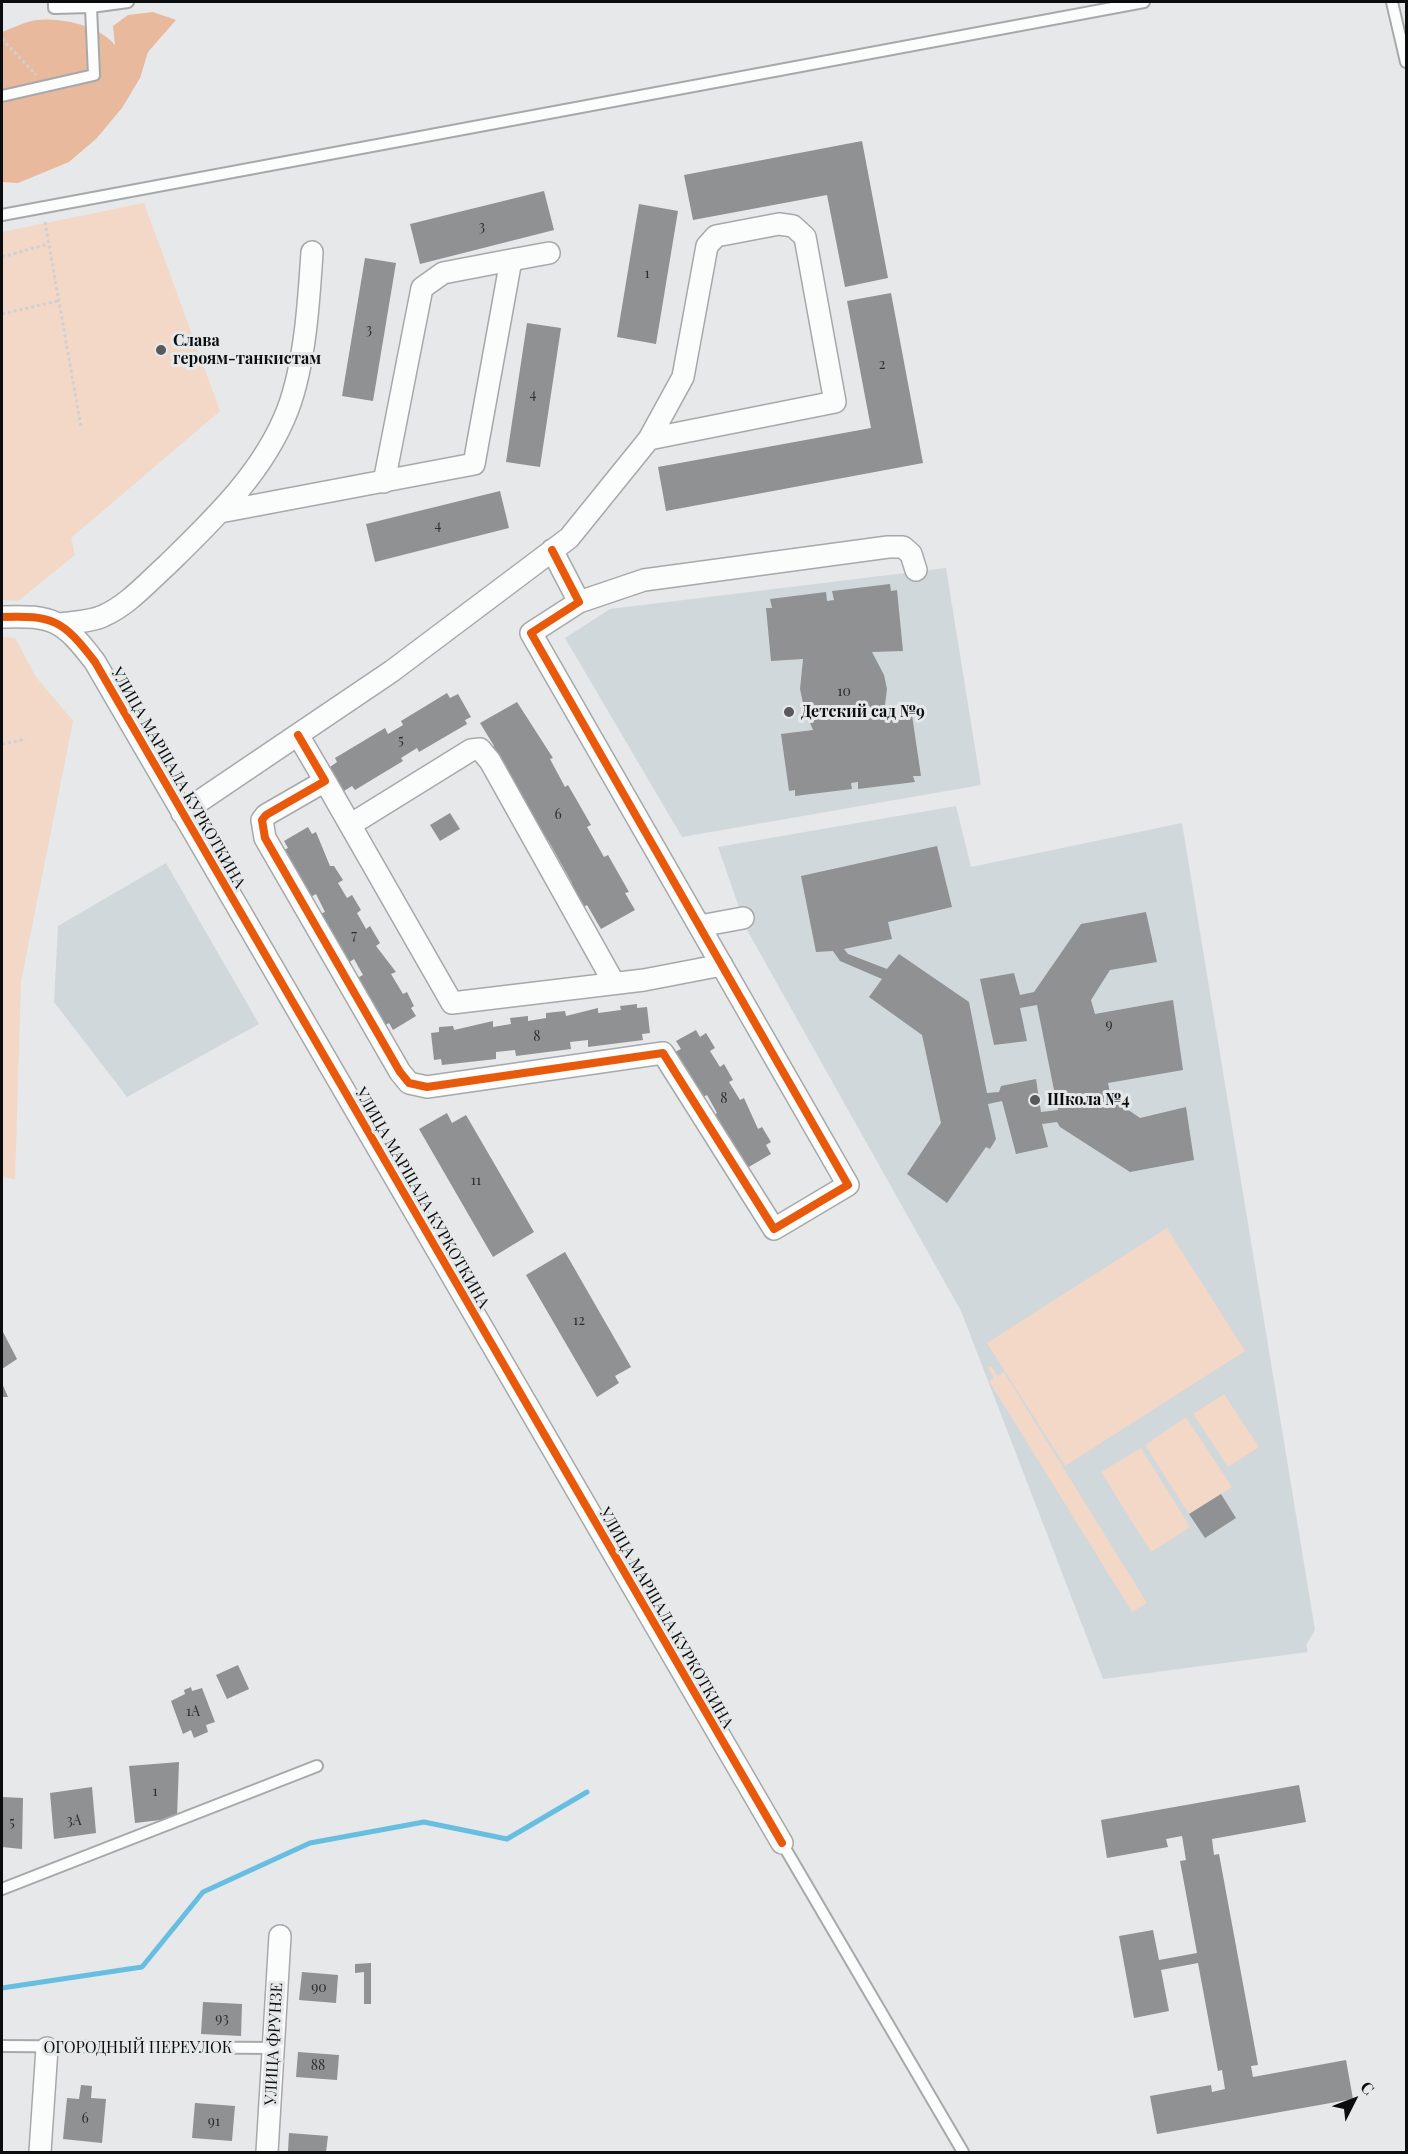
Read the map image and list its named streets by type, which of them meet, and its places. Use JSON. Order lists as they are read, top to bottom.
{
  "streets": {
    "street": ["УЛИЦА МАРШАЛА КУРКОТКИНА", "УЛИЦА ФРУНЗЕ"],
    "lane": ["ОГОРОДНЫЙ ПЕРЕУЛОК"]
  },
  "crossings": [
    ["УЛИЦА ФРУНЗЕ", "ОГОРОДНЫЙ ПЕРЕУЛОК"]
  ],
  "places": ["Слава героям-танкистам", "Детский сад №9", "Школа №4"],
  "house_numbers": [
    "3",
    "1",
    "3",
    "2",
    "4",
    "4",
    "10",
    "5",
    "6",
    "7",
    "9",
    "8",
    "8",
    "11",
    "12",
    "1А",
    "1",
    "3А",
    "5",
    "90",
    "93",
    "88",
    "6",
    "91"
  ],
  "north": "top right"
}
